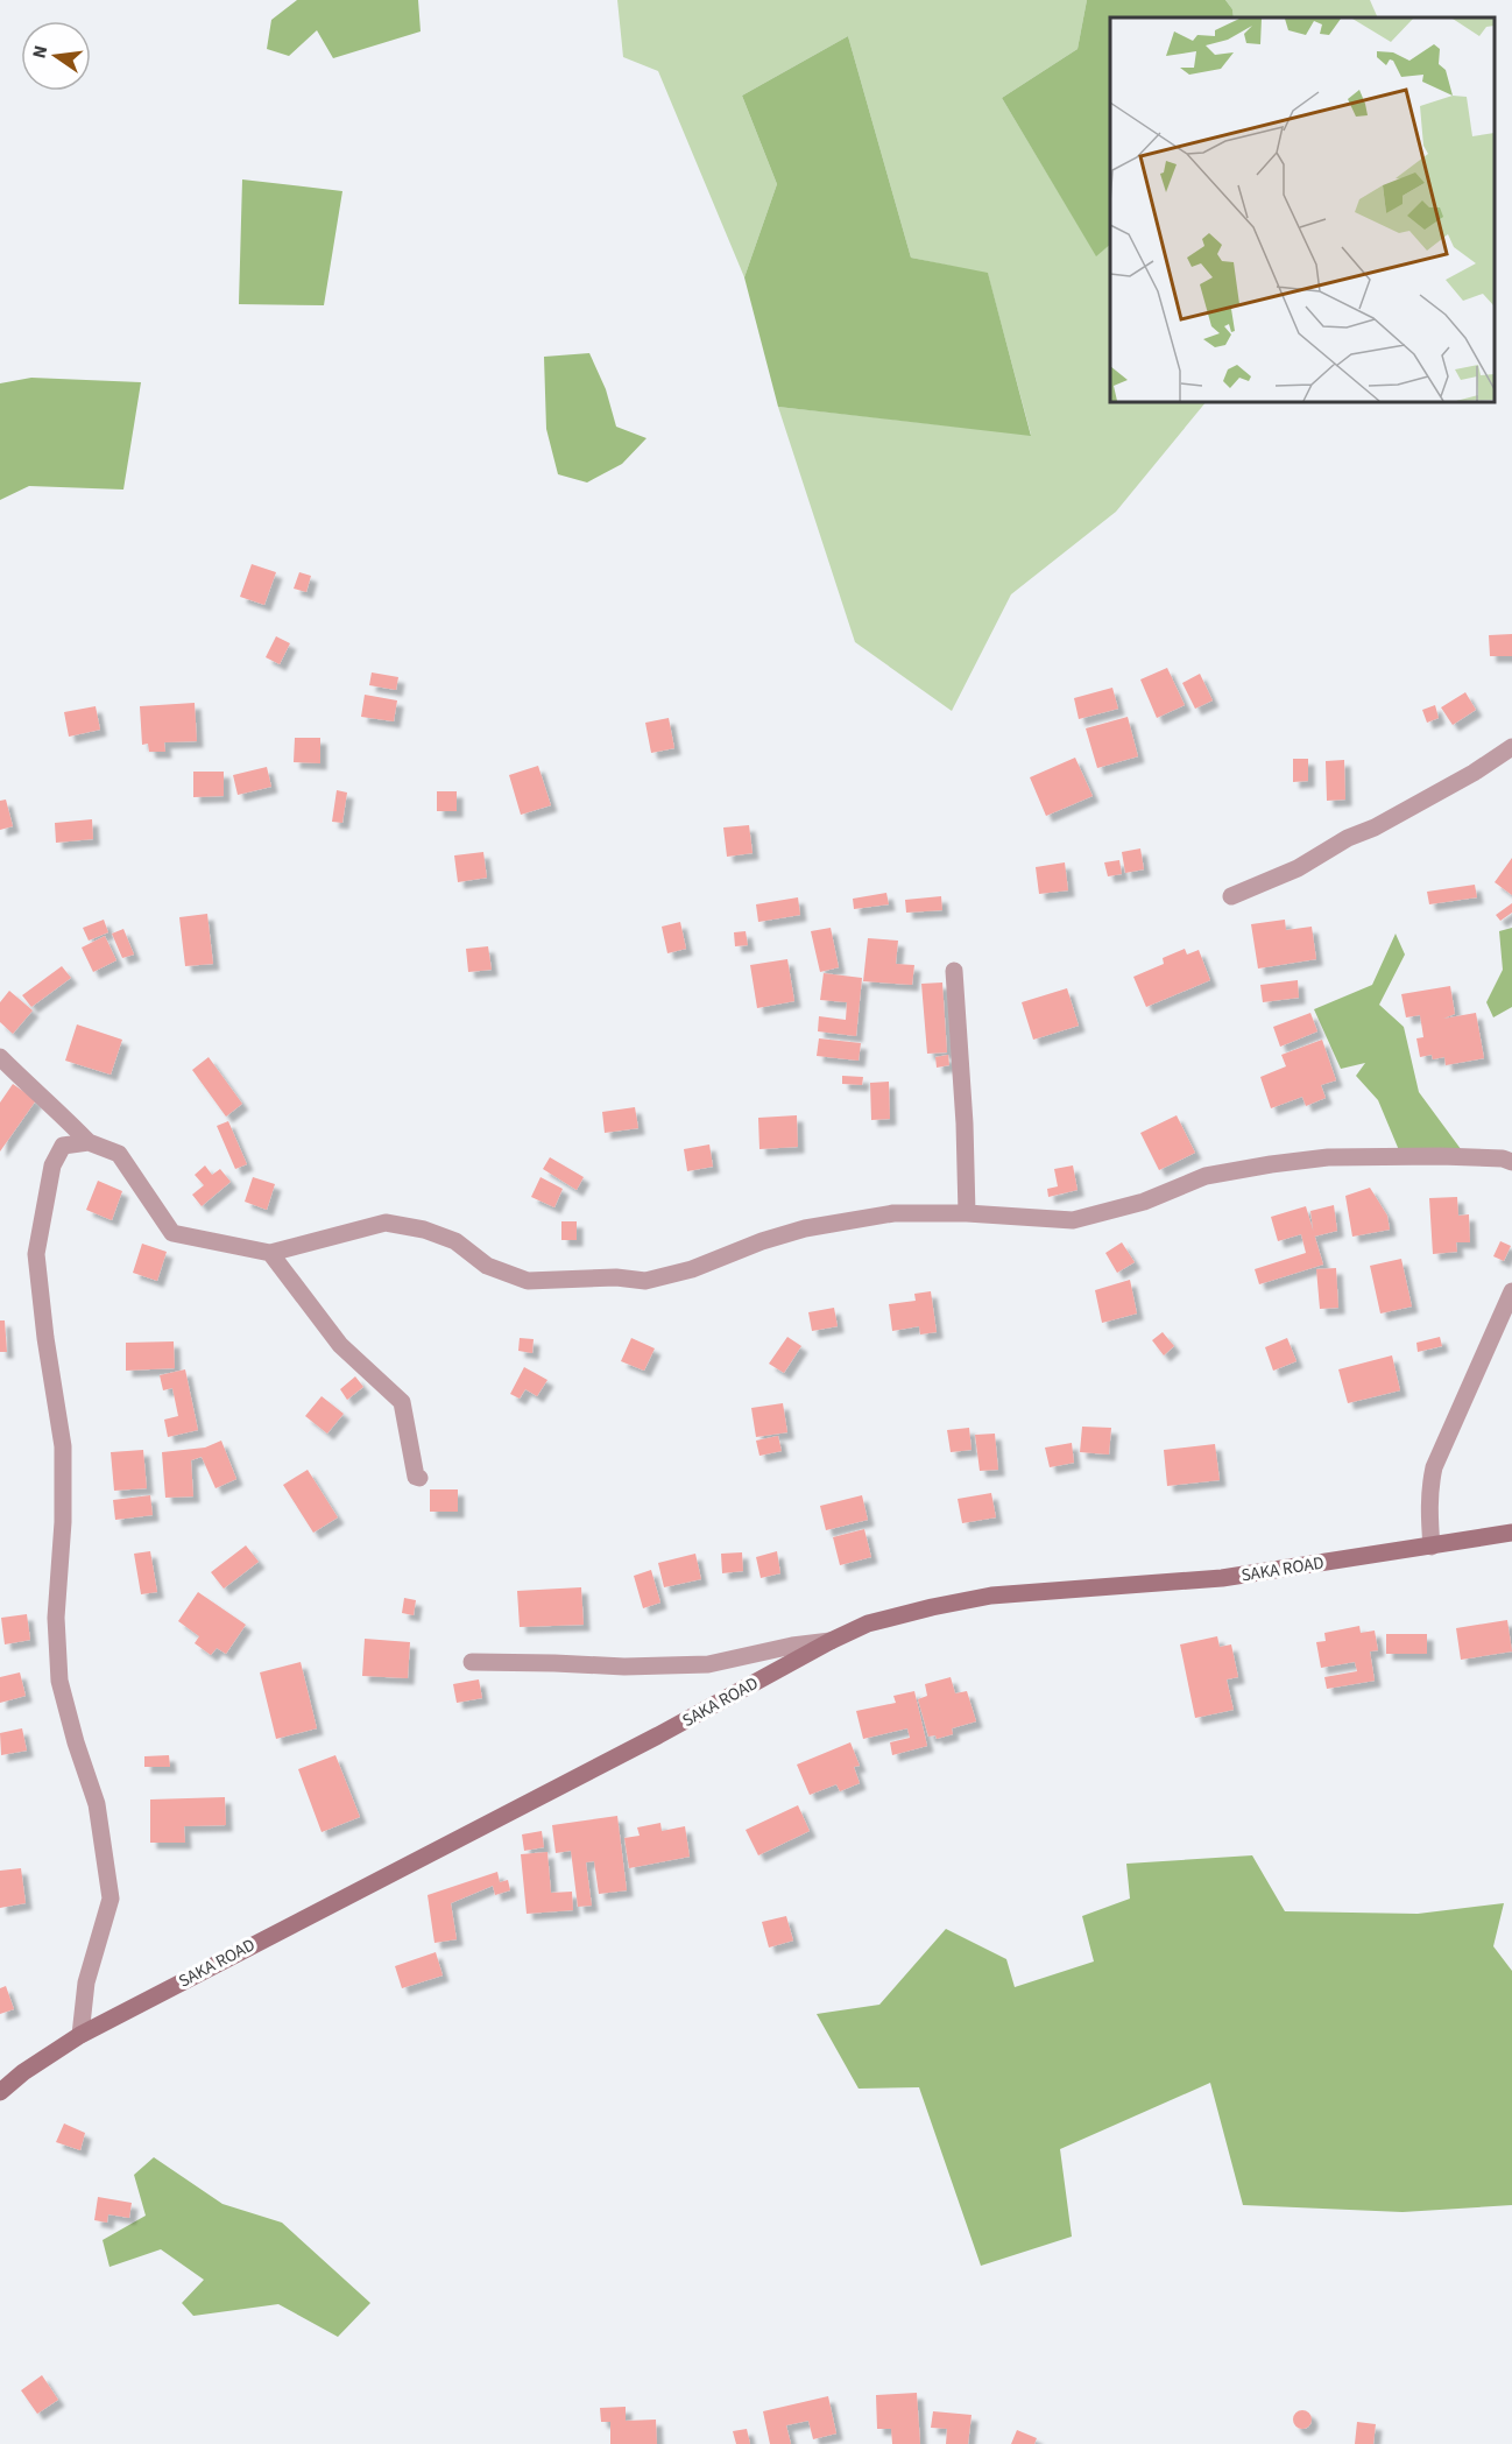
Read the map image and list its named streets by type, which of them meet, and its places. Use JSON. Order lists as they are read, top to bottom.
{
  "streets": {
    "main road": ["SAKA ROAD"]
  },
  "north": "left"
}
